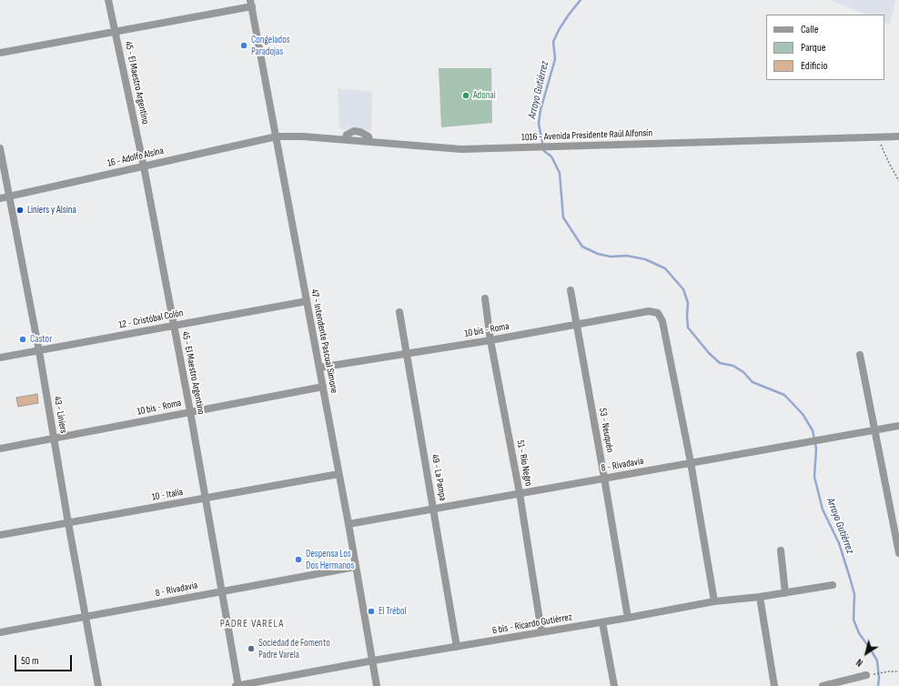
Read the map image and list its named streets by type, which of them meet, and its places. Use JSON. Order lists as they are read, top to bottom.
{
  "streets": {
    "street": [
      "45 - El Maestro Argentino",
      "1016 - Avenida Presidente Raúl Alfonsín",
      "16 - Adolfo Alsina",
      "12 - Cristóbal Colón",
      "10 bis - Roma",
      "47 - Intendente Pascual Simone",
      "43 - Liniers",
      "53 - Neuquén",
      "51 - Río Negro",
      "8 - Rivadavia",
      "49 - La Pampa",
      "10 - Italia",
      "6 bis - Ricardo Gutiérrez"
    ]
  },
  "crossings": [
    ["45 - El Maestro Argentino", "16 - Adolfo Alsina"],
    ["45 - El Maestro Argentino", "12 - Cristóbal Colón"],
    ["45 - El Maestro Argentino", "10 bis - Roma"],
    ["45 - El Maestro Argentino", "8 - Rivadavia"],
    ["45 - El Maestro Argentino", "10 - Italia"],
    ["45 - El Maestro Argentino", "6 bis - Ricardo Gutiérrez"],
    ["1016 - Avenida Presidente Raúl Alfonsín", "16 - Adolfo Alsina"],
    ["1016 - Avenida Presidente Raúl Alfonsín", "47 - Intendente Pascual Simone"],
    ["16 - Adolfo Alsina", "47 - Intendente Pascual Simone"],
    ["16 - Adolfo Alsina", "43 - Liniers"],
    ["12 - Cristóbal Colón", "47 - Intendente Pascual Simone"],
    ["12 - Cristóbal Colón", "43 - Liniers"],
    ["10 bis - Roma", "47 - Intendente Pascual Simone"],
    ["10 bis - Roma", "43 - Liniers"],
    ["10 bis - Roma", "53 - Neuquén"],
    ["10 bis - Roma", "51 - Río Negro"],
    ["10 bis - Roma", "8 - Rivadavia"],
    ["10 bis - Roma", "49 - La Pampa"],
    ["47 - Intendente Pascual Simone", "8 - Rivadavia"],
    ["47 - Intendente Pascual Simone", "10 - Italia"],
    ["47 - Intendente Pascual Simone", "6 bis - Ricardo Gutiérrez"],
    ["43 - Liniers", "8 - Rivadavia"],
    ["43 - Liniers", "10 - Italia"],
    ["53 - Neuquén", "8 - Rivadavia"],
    ["53 - Neuquén", "6 bis - Ricardo Gutiérrez"],
    ["51 - Río Negro", "8 - Rivadavia"],
    ["51 - Río Negro", "6 bis - Ricardo Gutiérrez"],
    ["8 - Rivadavia", "49 - La Pampa"],
    ["49 - La Pampa", "6 bis - Ricardo Gutiérrez"]
  ],
  "districts": ["PADRE VARELA"],
  "water": ["Arroyo Gutiérrez"],
  "places": [
    "Congelados Paradojas",
    "Adonai",
    "Liniers y Alsina",
    "Castor",
    "Despensa Los Dos Hermanos",
    "El Trébol",
    "Sociedad de Fomento Padre Varela"
  ],
  "legend": ["Calle", "Parque", "Edificio"],
  "scale_bar": "50 m",
  "north": "bottom left"
}
